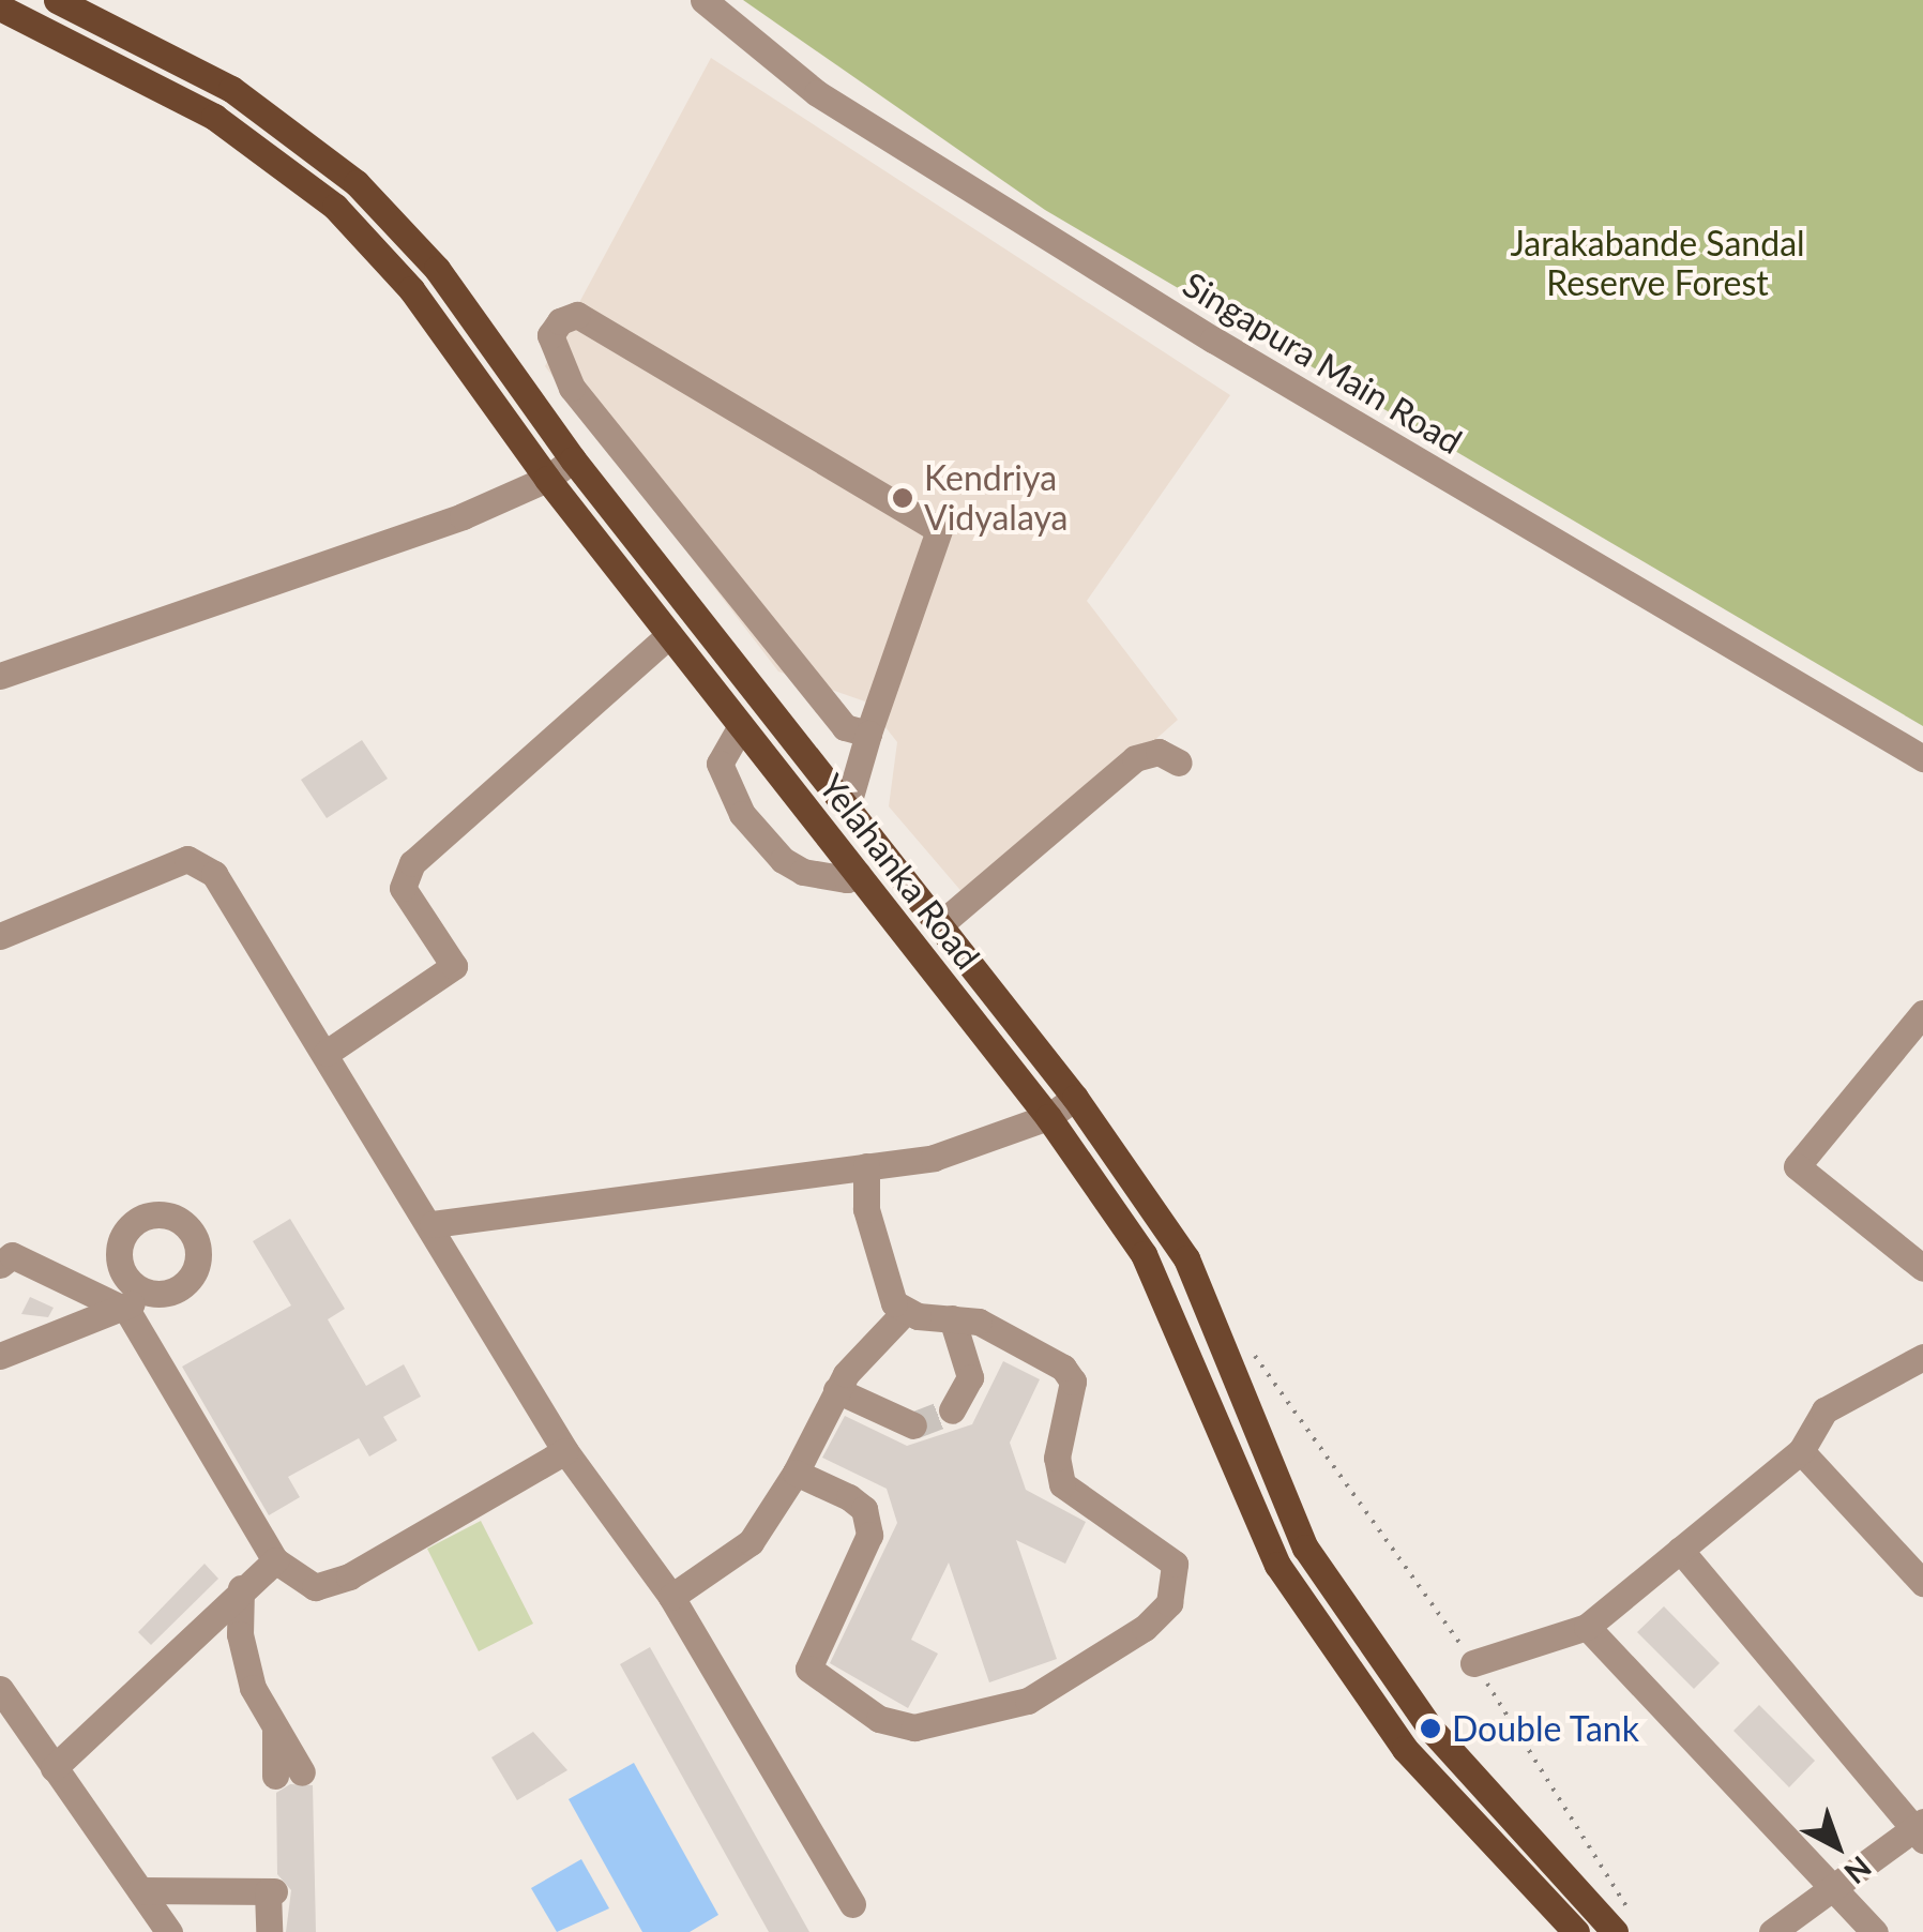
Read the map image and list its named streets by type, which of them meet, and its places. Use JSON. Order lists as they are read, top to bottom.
{
  "streets": {
    "main road": ["Yelahanka Road"],
    "street": ["Singapura Main Road"]
  },
  "parks": ["Jarakabande Sandal Reserve Forest"],
  "places": ["Kendriya Vidyalaya", "Double Tank"],
  "north": "bottom right"
}
